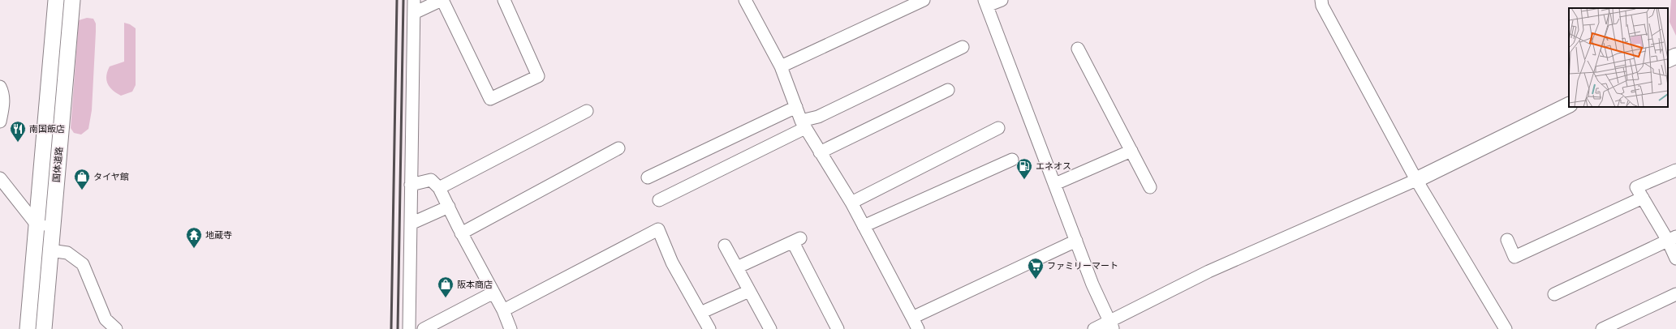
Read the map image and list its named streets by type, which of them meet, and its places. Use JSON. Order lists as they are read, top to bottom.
{
  "streets": {
    "street": ["国体道路"]
  },
  "places": {
    "restaurant": ["南国飯店"],
    "fuel station": ["エネオス"],
    "shop": ["タイヤ館", "阪本商店"],
    "temple": ["地蔵寺"],
    "supermarket": ["ファミリーマート"]
  }
}
